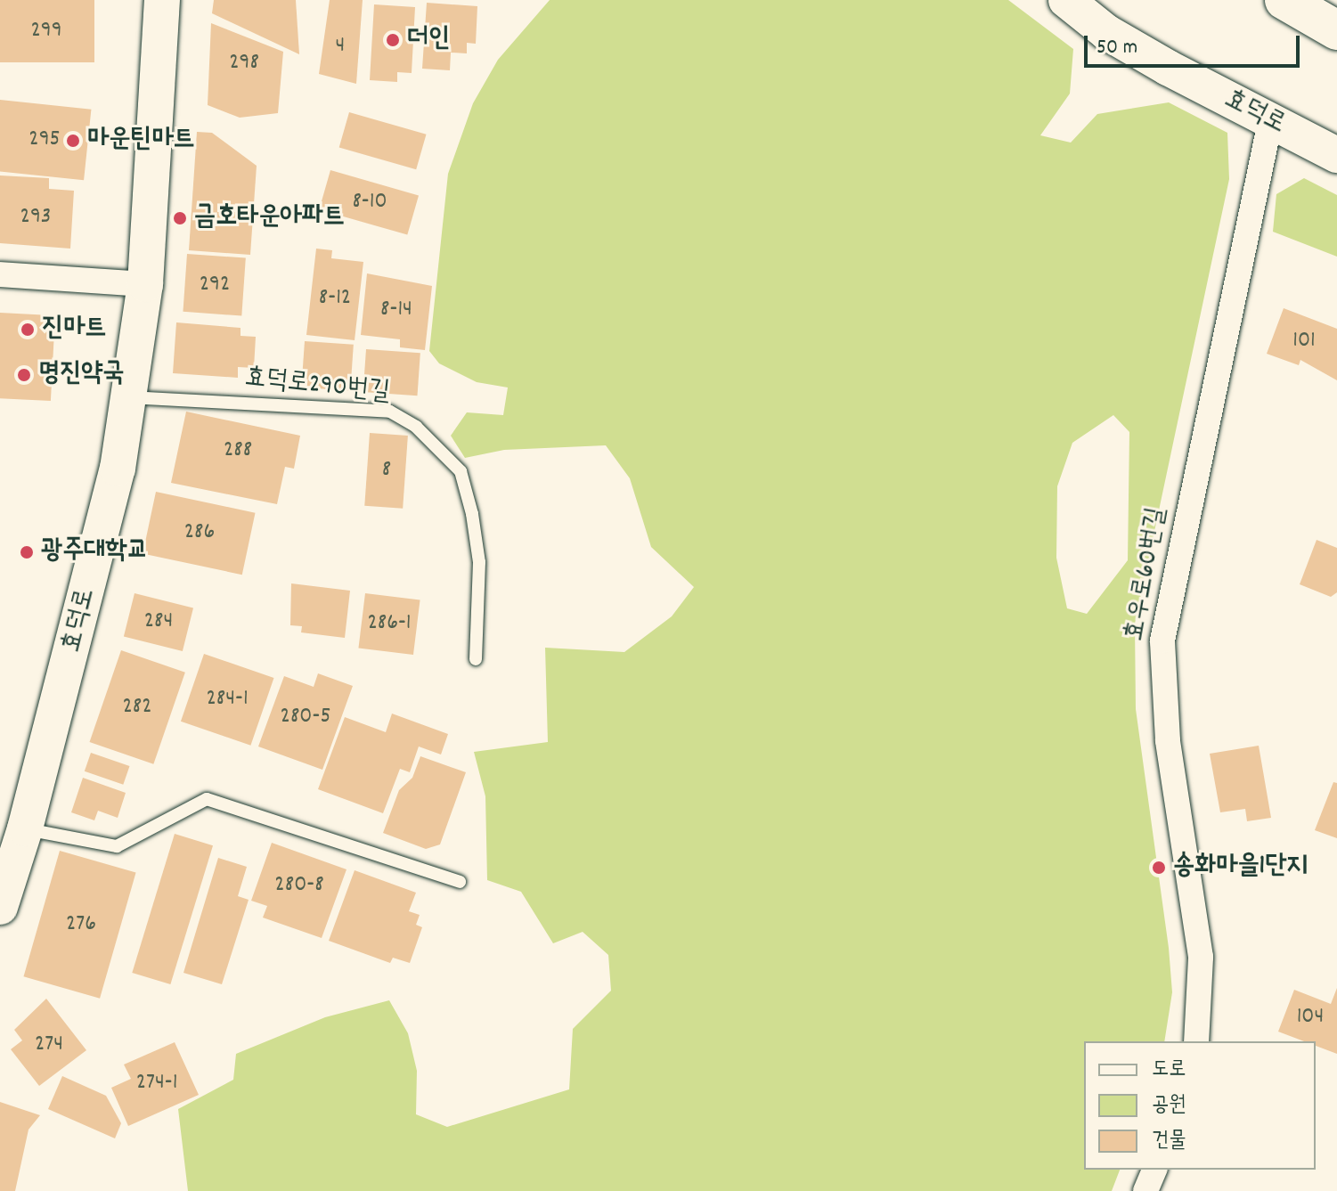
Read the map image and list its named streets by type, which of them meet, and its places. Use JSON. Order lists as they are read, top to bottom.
{
  "streets": {
    "main road": ["효덕로"],
    "street": ["효우로60번길"],
    "lane": ["효덕로290번길"]
  },
  "crossings": [
    ["효덕로", "효덕로290번길"],
    ["효덕로", "효우로60번길"]
  ],
  "places": [
    "더인",
    "마운틴마트",
    "금호타운아파트",
    "진마트",
    "명진약국",
    "광주대학교",
    "송화마을1단지"
  ],
  "house_numbers": [
    "299",
    "4",
    "298",
    "295",
    "8-10",
    "293",
    "292",
    "8-12",
    "8-14",
    "101",
    "288",
    "8",
    "286",
    "284",
    "286-1",
    "284-1",
    "282",
    "280-5",
    "280-8",
    "276",
    "104",
    "274",
    "274-1"
  ],
  "legend": ["도로", "공원", "건물"],
  "scale_bar": "50 m"
}
